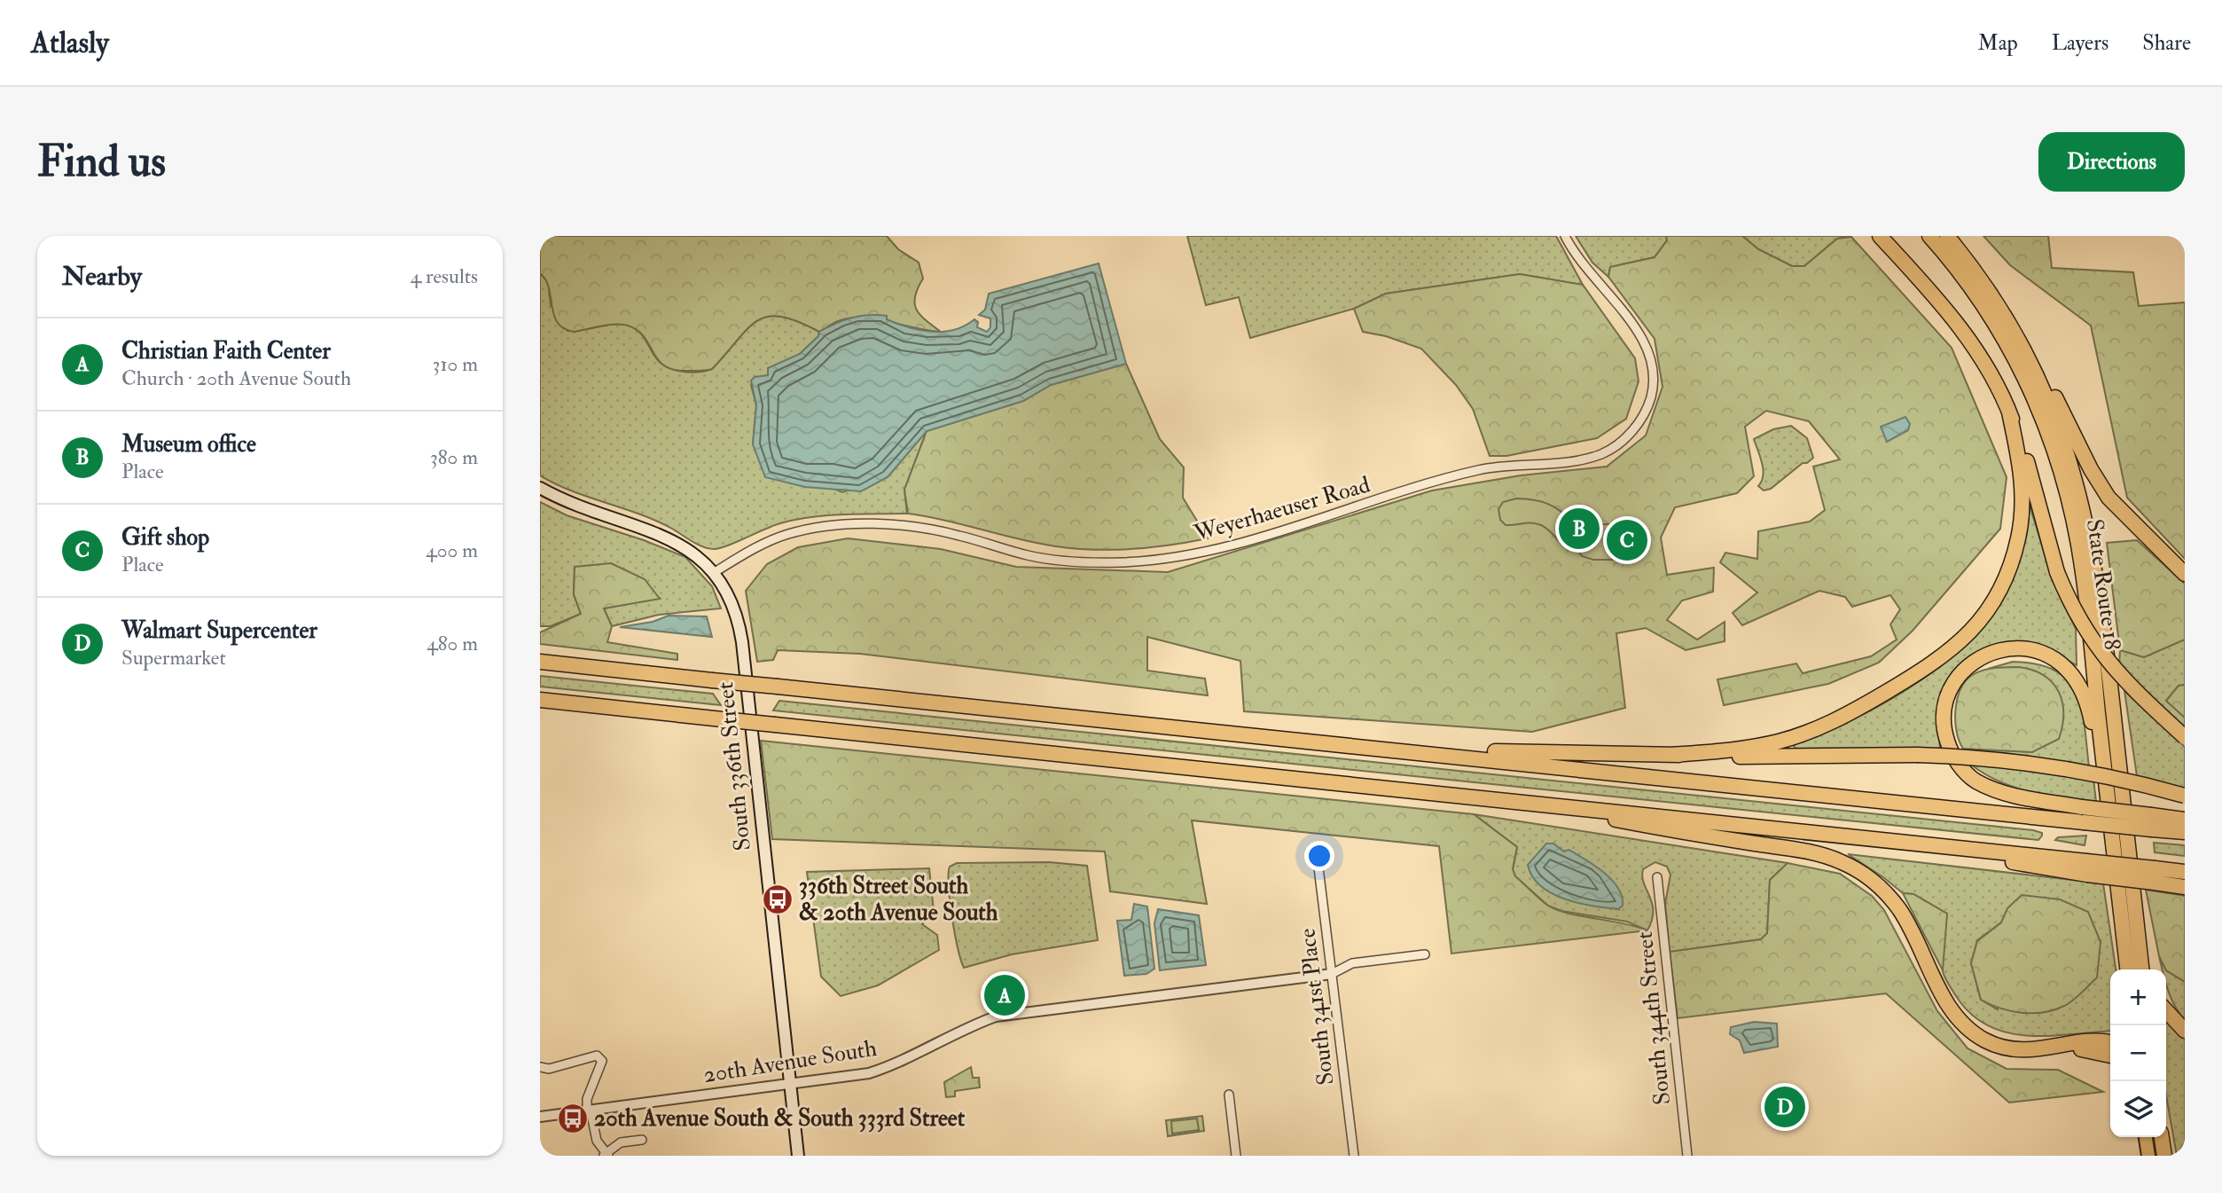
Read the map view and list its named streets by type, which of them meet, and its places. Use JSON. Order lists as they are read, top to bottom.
{
  "streets": {
    "highway": ["State Route 18"],
    "main road": ["South 336th Street"],
    "street": [
      "Weyerhaeuser Road",
      "South 341st Place",
      "South 344th Street",
      "20th Avenue South"
    ]
  },
  "crossings": [
    ["Weyerhaeuser Road", "South 336th Street"],
    ["South 336th Street", "20th Avenue South"],
    ["South 341st Place", "20th Avenue South"]
  ],
  "places": {
    "bus stop": ["336th Street South & 20th Avenue South", "20th Avenue South & South 333rd Street"]
  },
  "page": {
    "header": "Atlasly",
    "nav": ["Map", "Layers", "Share"],
    "buttons": "Directions",
    "title": "Find us",
    "heading": ["Nearby", "4 results"],
    "list": [
      {
        "mark": "A",
        "name": "Christian Faith Center",
        "note": "Church · 20th Avenue South",
        "value": "310 m"
      },
      {
        "mark": "B",
        "name": "Museum office",
        "note": "Place",
        "value": "380 m"
      },
      {
        "mark": "C",
        "name": "Gift shop",
        "note": "Place",
        "value": "400 m"
      },
      {
        "mark": "D",
        "name": "Walmart Supercenter",
        "note": "Supermarket",
        "value": "480 m"
      }
    ],
    "pins": [
      "B",
      "C",
      "A",
      "D"
    ],
    "map_buttons": ["+", "−"]
  }
}
